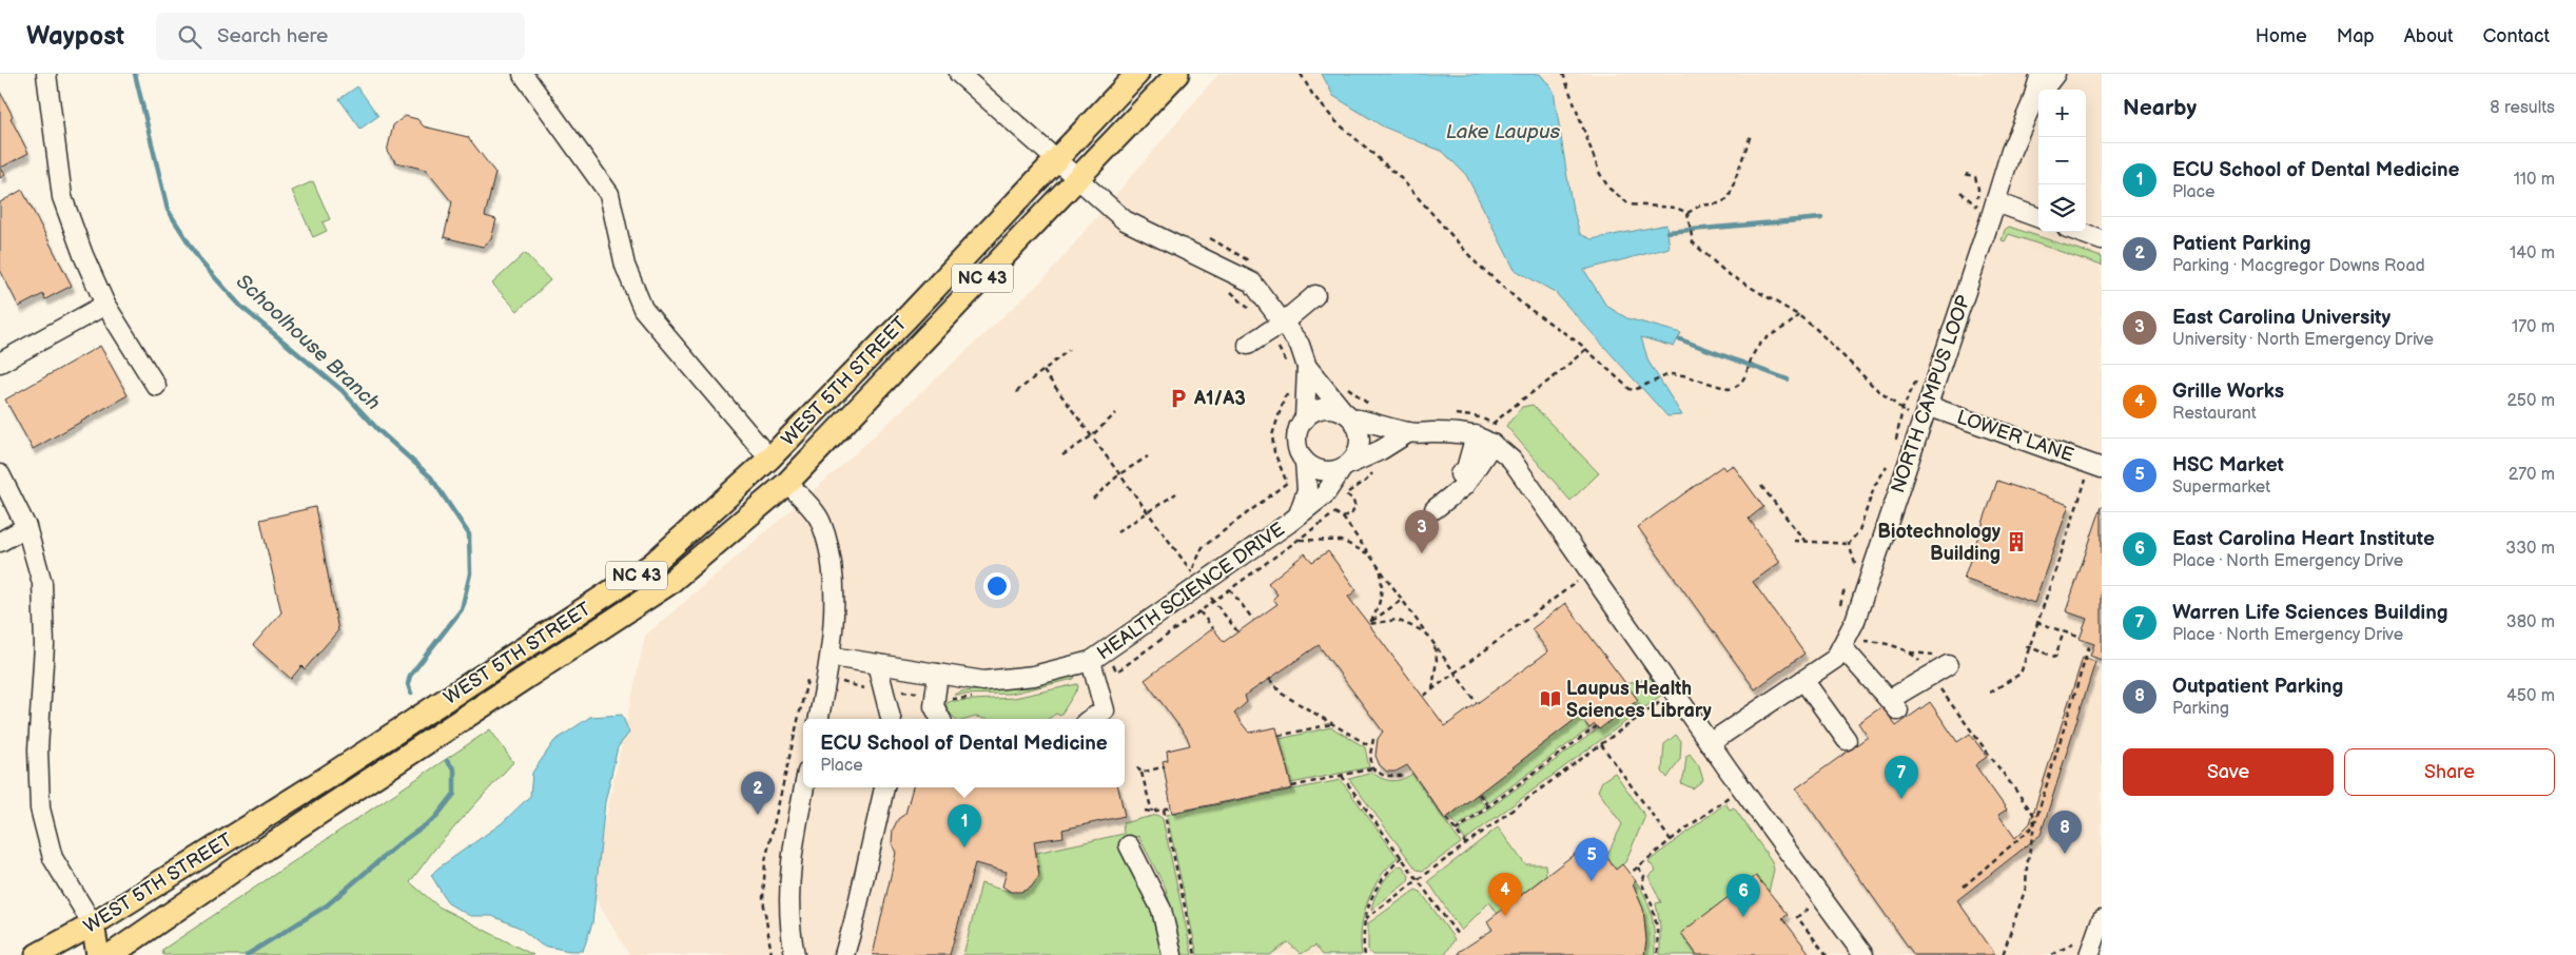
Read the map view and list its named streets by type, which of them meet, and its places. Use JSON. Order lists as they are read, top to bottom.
{
  "streets": {
    "main road": ["NC 43", "WEST 5TH STREET"],
    "street": ["NORTH CAMPUS LOOP", "LOWER LANE", "HEALTH SCIENCE DRIVE"]
  },
  "crossings": [
    ["NORTH CAMPUS LOOP", "LOWER LANE"]
  ],
  "water": ["Lake Laupus", "Schoolhouse Branch"],
  "places": {
    "parking": ["A1/A3"],
    "building": ["Biotechnology Building"],
    "library": ["Laupus Health Sciences Library"]
  },
  "page": {
    "header": "Waypost",
    "search": "Search here",
    "nav": [
      "Home",
      "Map",
      "About",
      "Contact"
    ],
    "heading": ["Nearby", "8 results"],
    "map_buttons": ["+", "−"],
    "list": [
      {
        "mark": "1",
        "name": "ECU School of Dental Medicine",
        "note": "Place",
        "value": "110 m"
      },
      {
        "mark": "2",
        "name": "Patient Parking",
        "note": "Parking · Macgregor Downs Road",
        "value": "140 m"
      },
      {
        "mark": "3",
        "name": "East Carolina University",
        "note": "University · North Emergency Drive",
        "value": "170 m"
      },
      {
        "mark": "4",
        "name": "Grille Works",
        "note": "Restaurant",
        "value": "250 m"
      },
      {
        "mark": "5",
        "name": "HSC Market",
        "note": "Supermarket",
        "value": "270 m"
      },
      {
        "mark": "6",
        "name": "East Carolina Heart Institute",
        "note": "Place · North Emergency Drive",
        "value": "330 m"
      },
      {
        "mark": "7",
        "name": "Warren Life Sciences Building",
        "note": "Place · North Emergency Drive",
        "value": "380 m"
      },
      {
        "mark": "8",
        "name": "Outpatient Parking",
        "note": "Parking",
        "value": "450 m"
      }
    ],
    "pins": [
      "3",
      "7",
      "2",
      "1",
      "8",
      "5",
      "4",
      "6"
    ],
    "popup": ["ECU School of Dental Medicine", "Place"],
    "buttons": ["Save", "Share"]
  }
}
